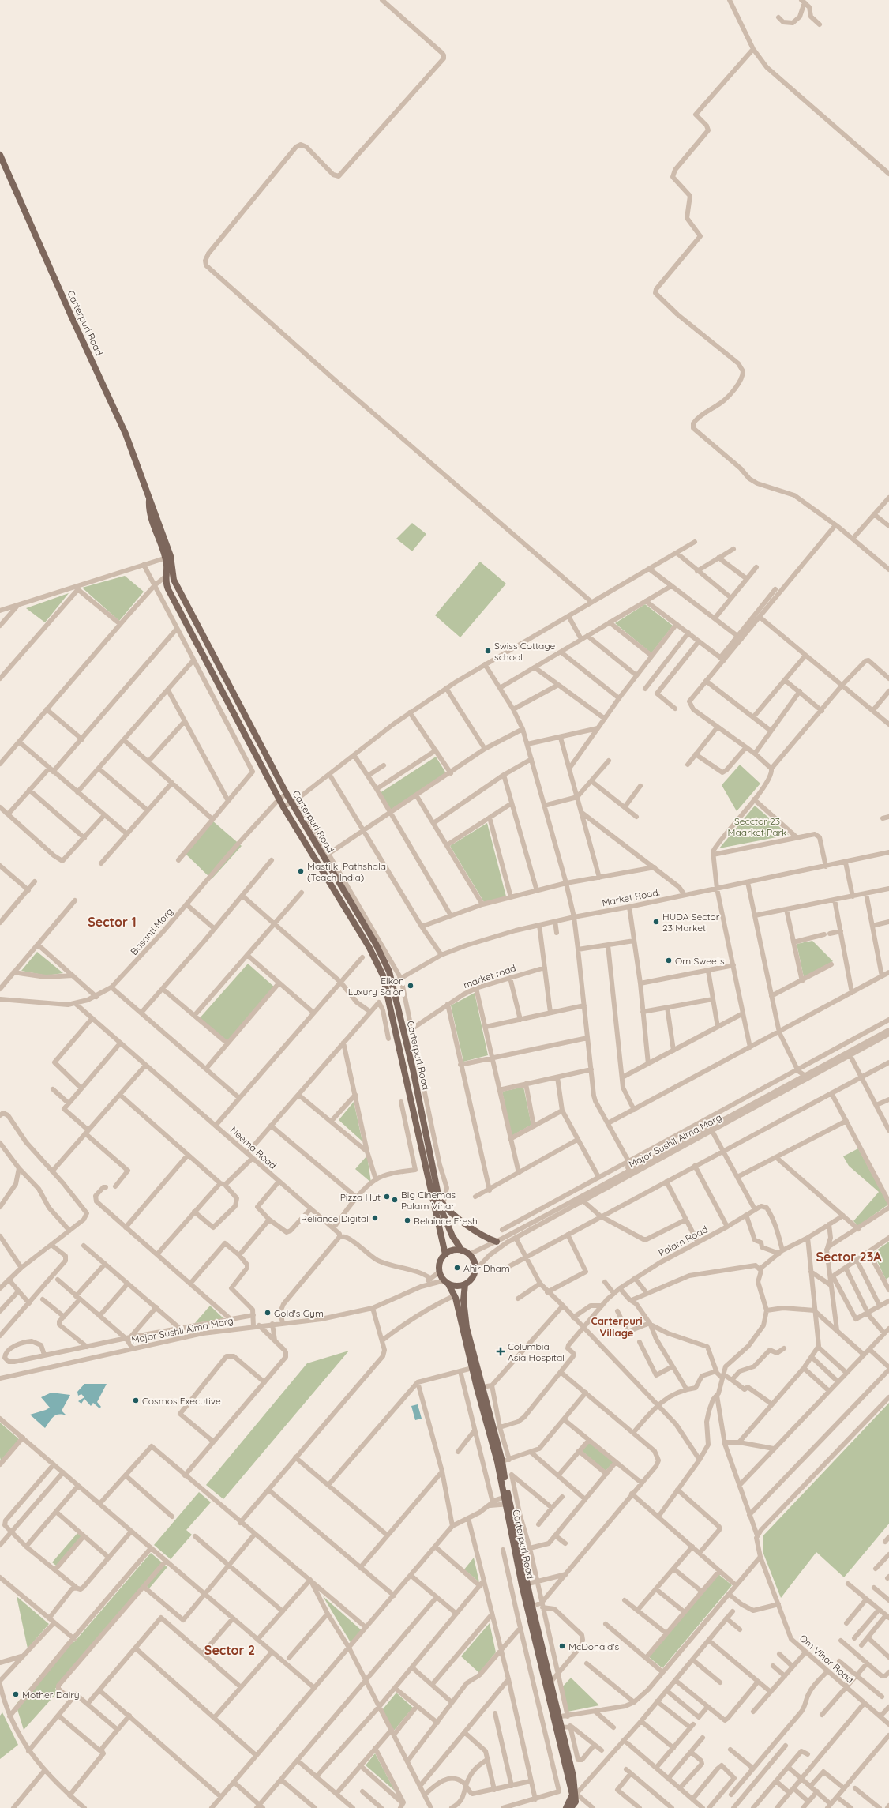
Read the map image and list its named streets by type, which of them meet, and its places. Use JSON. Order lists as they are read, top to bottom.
{
  "streets": {
    "main road": ["Carterpuri Road"],
    "street": [
      "Market Road.",
      "Basanti Marg",
      "market road",
      "Major Sushil Aima Marg",
      "Neema Road",
      "Palam Road",
      "Om Vihar Road"
    ]
  },
  "crossings": [
    ["Carterpuri Road", "Market Road."],
    ["Carterpuri Road", "Basanti Marg"],
    ["Carterpuri Road", "Major Sushil Aima Marg"],
    ["Basanti Marg", "Neema Road"]
  ],
  "districts": [
    "Sector 1",
    "Sector 23A",
    "Carterpuri Village",
    "Sector 2"
  ],
  "parks": ["Secctor 23 Maarket Park"],
  "places": {
    "other": [
      "Swiss Cottage school",
      "Masti ki Pathshala (Teach India)",
      "HUDA Sector 23 Market",
      "Om Sweets",
      "Eikon Luxury Salon",
      "Pizza Hut",
      "Big Cinemas Palam Vihar",
      "Reliance Digital",
      "Relaince Fresh",
      "Ahir Dham",
      "Gold's Gym",
      "Cosmos Executive",
      "McDonald's",
      "Mother Dairy"
    ],
    "health": ["Columbia Asia Hospital"]
  }
}
